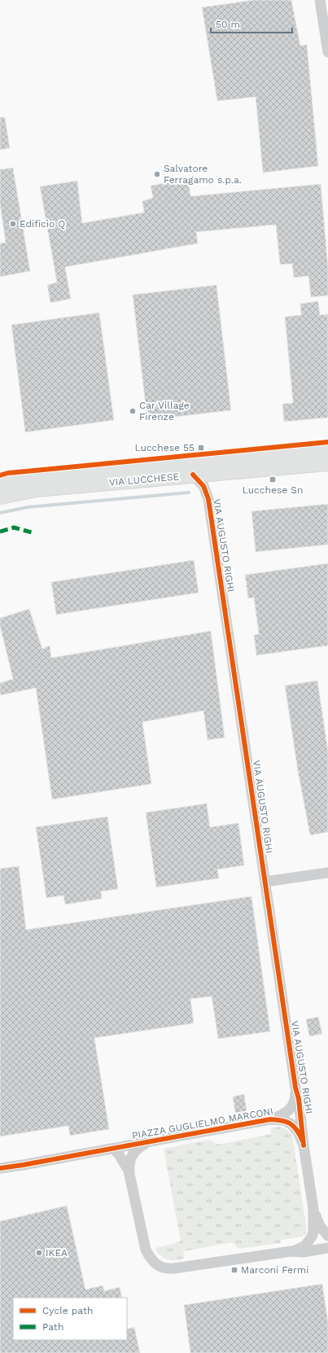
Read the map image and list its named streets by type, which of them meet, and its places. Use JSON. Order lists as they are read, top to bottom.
{
  "streets": {
    "main road": ["VIA LUCCHESE"],
    "street": ["VIA AUGUSTO RIGHI", "PIAZZA GUGLIELMO MARCONI"]
  },
  "crossings": [
    ["VIA LUCCHESE", "VIA AUGUSTO RIGHI"],
    ["VIA AUGUSTO RIGHI", "PIAZZA GUGLIELMO MARCONI"]
  ],
  "places": {
    "other": [
      "Salvatore Ferragamo s.p.a.",
      "Edificio Q",
      "Car Village Firenze",
      "IKEA"
    ],
    "transit": ["Lucchese 55", "Lucchese Sn", "Marconi Fermi"]
  },
  "legend": ["Cycle path", "Path"],
  "scale_bar": "50 m"
}
